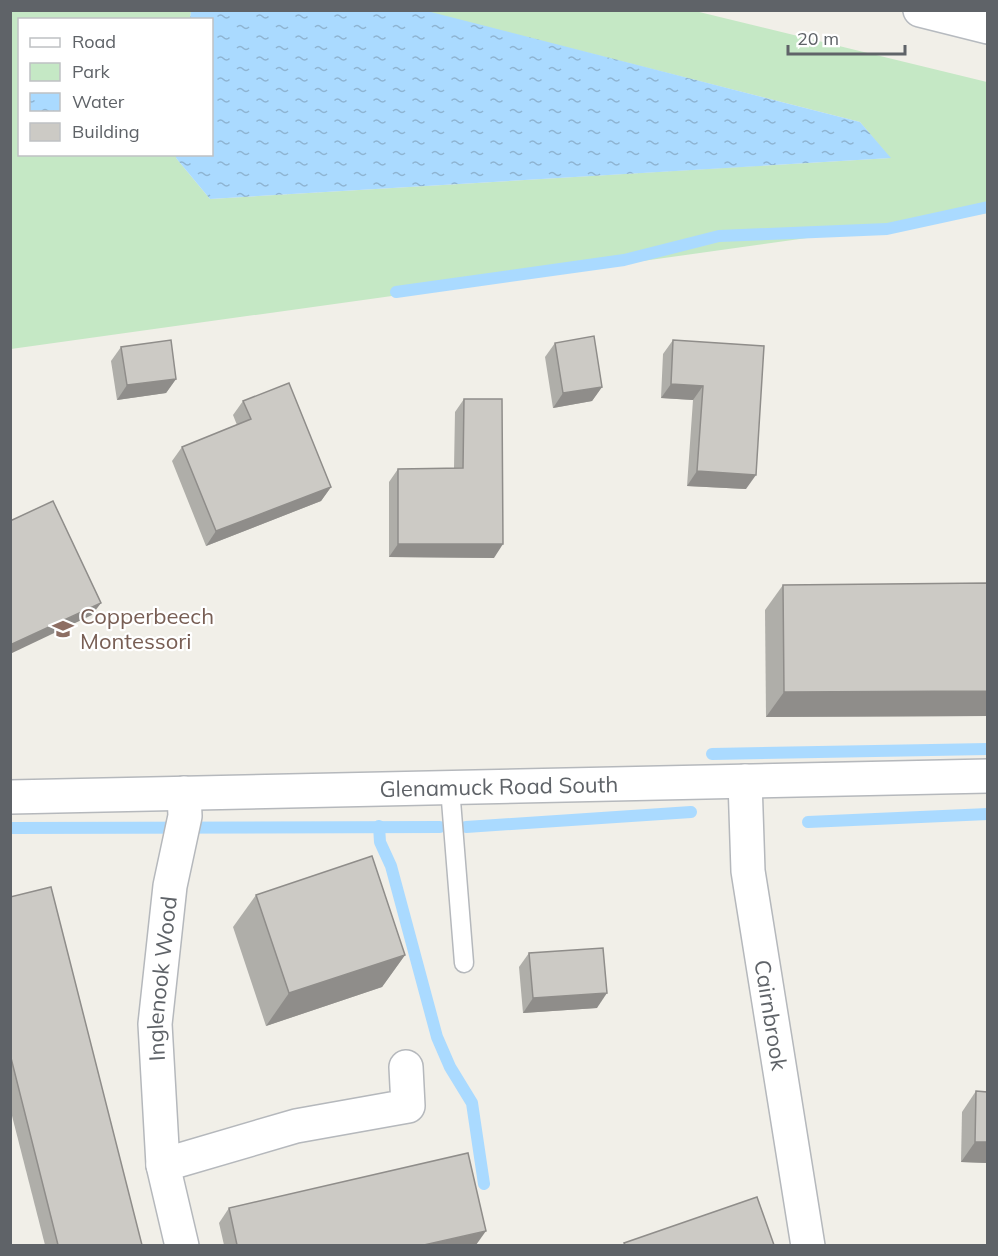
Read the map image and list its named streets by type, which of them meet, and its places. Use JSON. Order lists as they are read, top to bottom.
{
  "streets": {
    "street": ["Glenamuck Road South", "Inglenook Wood", "Cairnbrook"]
  },
  "crossings": [
    ["Glenamuck Road South", "Inglenook Wood"],
    ["Glenamuck Road South", "Cairnbrook"]
  ],
  "places": {
    "school or university": ["Copperbeech Montessori"]
  },
  "legend": [
    "Road",
    "Park",
    "Water",
    "Building"
  ],
  "scale_bar": "20 m"
}
